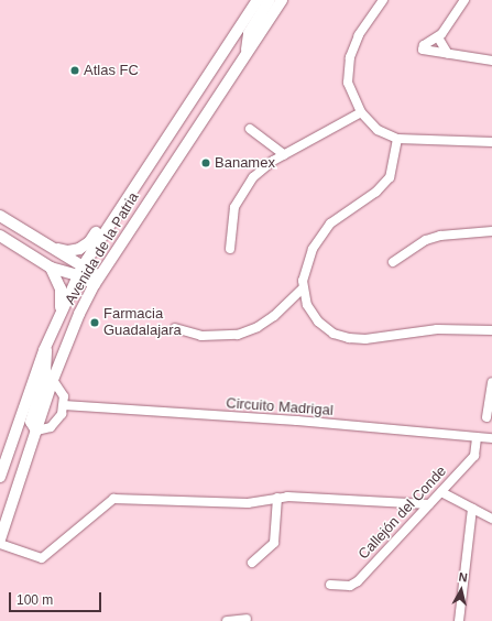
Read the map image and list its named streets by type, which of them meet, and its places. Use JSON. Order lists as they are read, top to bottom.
{
  "streets": {
    "main road": ["Avenida de la Patria"],
    "street": ["Circuito Madrigal", "Callejón del Conde"]
  },
  "crossings": [
    ["Circuito Madrigal", "Callejón del Conde"]
  ],
  "places": ["Atlas FC", "Banamex", "Farmacia Guadalajara"],
  "scale_bar": "100 m",
  "north": "top"
}
